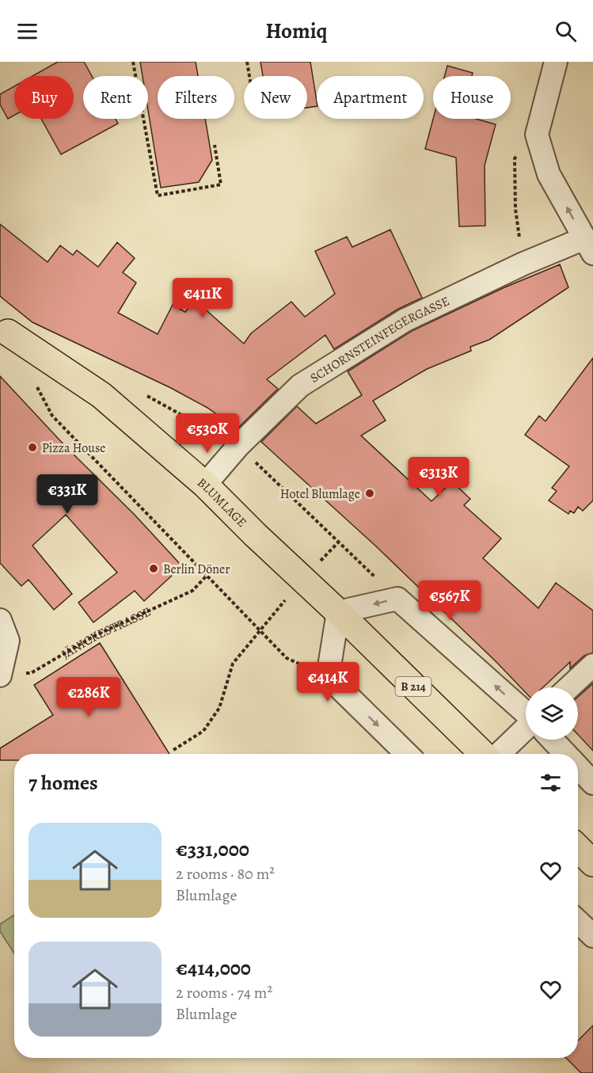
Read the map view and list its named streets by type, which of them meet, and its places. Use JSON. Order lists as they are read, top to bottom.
{
  "streets": {
    "main road": ["BLUMLAGE", "B 214"],
    "street": ["SCHORNSTEINFEGERGASSE"],
    "path": ["JÄNICKESTRASSE"]
  },
  "crossings": [
    ["SCHORNSTEINFEGERGASSE", "BLUMLAGE"]
  ],
  "places": ["Pizza House", "Hotel Blumlage", "Berlin Döner"],
  "page": {
    "header": "Homiq",
    "chip": [
      "Buy",
      "Rent",
      "Filters",
      "New",
      "Apartment",
      "House"
    ],
    "price": [
      "€411K",
      "€530K",
      "€313K",
      "€331K",
      "€567K",
      "€414K",
      "€286K"
    ],
    "heading": "7 homes",
    "list": [
      {
        "name": "€331,000",
        "note": "2 rooms · 80 m² · Blumlage"
      },
      {
        "name": "€414,000",
        "note": "2 rooms · 74 m² · Blumlage"
      }
    ]
  }
}
